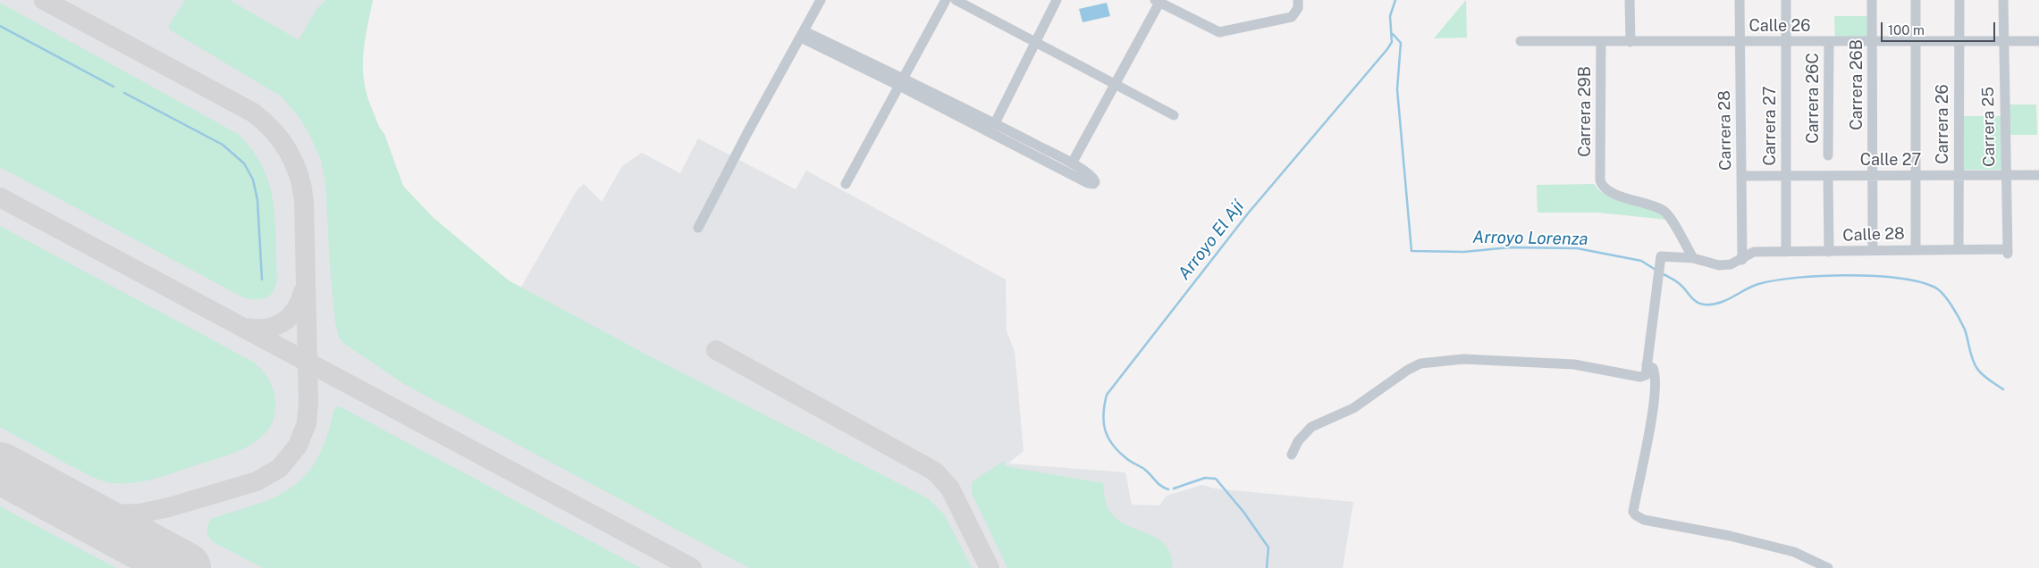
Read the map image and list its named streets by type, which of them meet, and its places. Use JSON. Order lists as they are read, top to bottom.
{
  "streets": {
    "street": [
      "Calle 26",
      "Carrera 26B",
      "Carrera 26C",
      "Carrera 29B",
      "Carrera 26",
      "Carrera 27",
      "Carrera 25",
      "Carrera 28",
      "Calle 27",
      "Calle 28"
    ]
  },
  "crossings": [
    ["Calle 26", "Carrera 26B"],
    ["Calle 26", "Carrera 26C"],
    ["Calle 26", "Carrera 29B"],
    ["Calle 26", "Carrera 26"],
    ["Calle 26", "Carrera 27"],
    ["Calle 26", "Carrera 25"],
    ["Calle 26", "Carrera 28"],
    ["Carrera 26B", "Calle 27"],
    ["Carrera 26B", "Calle 28"],
    ["Carrera 29B", "Calle 28"],
    ["Carrera 26", "Calle 27"],
    ["Carrera 26", "Calle 28"],
    ["Carrera 27", "Calle 27"],
    ["Carrera 27", "Calle 28"],
    ["Carrera 25", "Calle 27"],
    ["Carrera 25", "Calle 28"],
    ["Carrera 28", "Calle 27"],
    ["Carrera 28", "Calle 28"]
  ],
  "water": ["Arroyo Lorenza", "Arroyo El Ají"],
  "scale_bar": "100 m"
}
